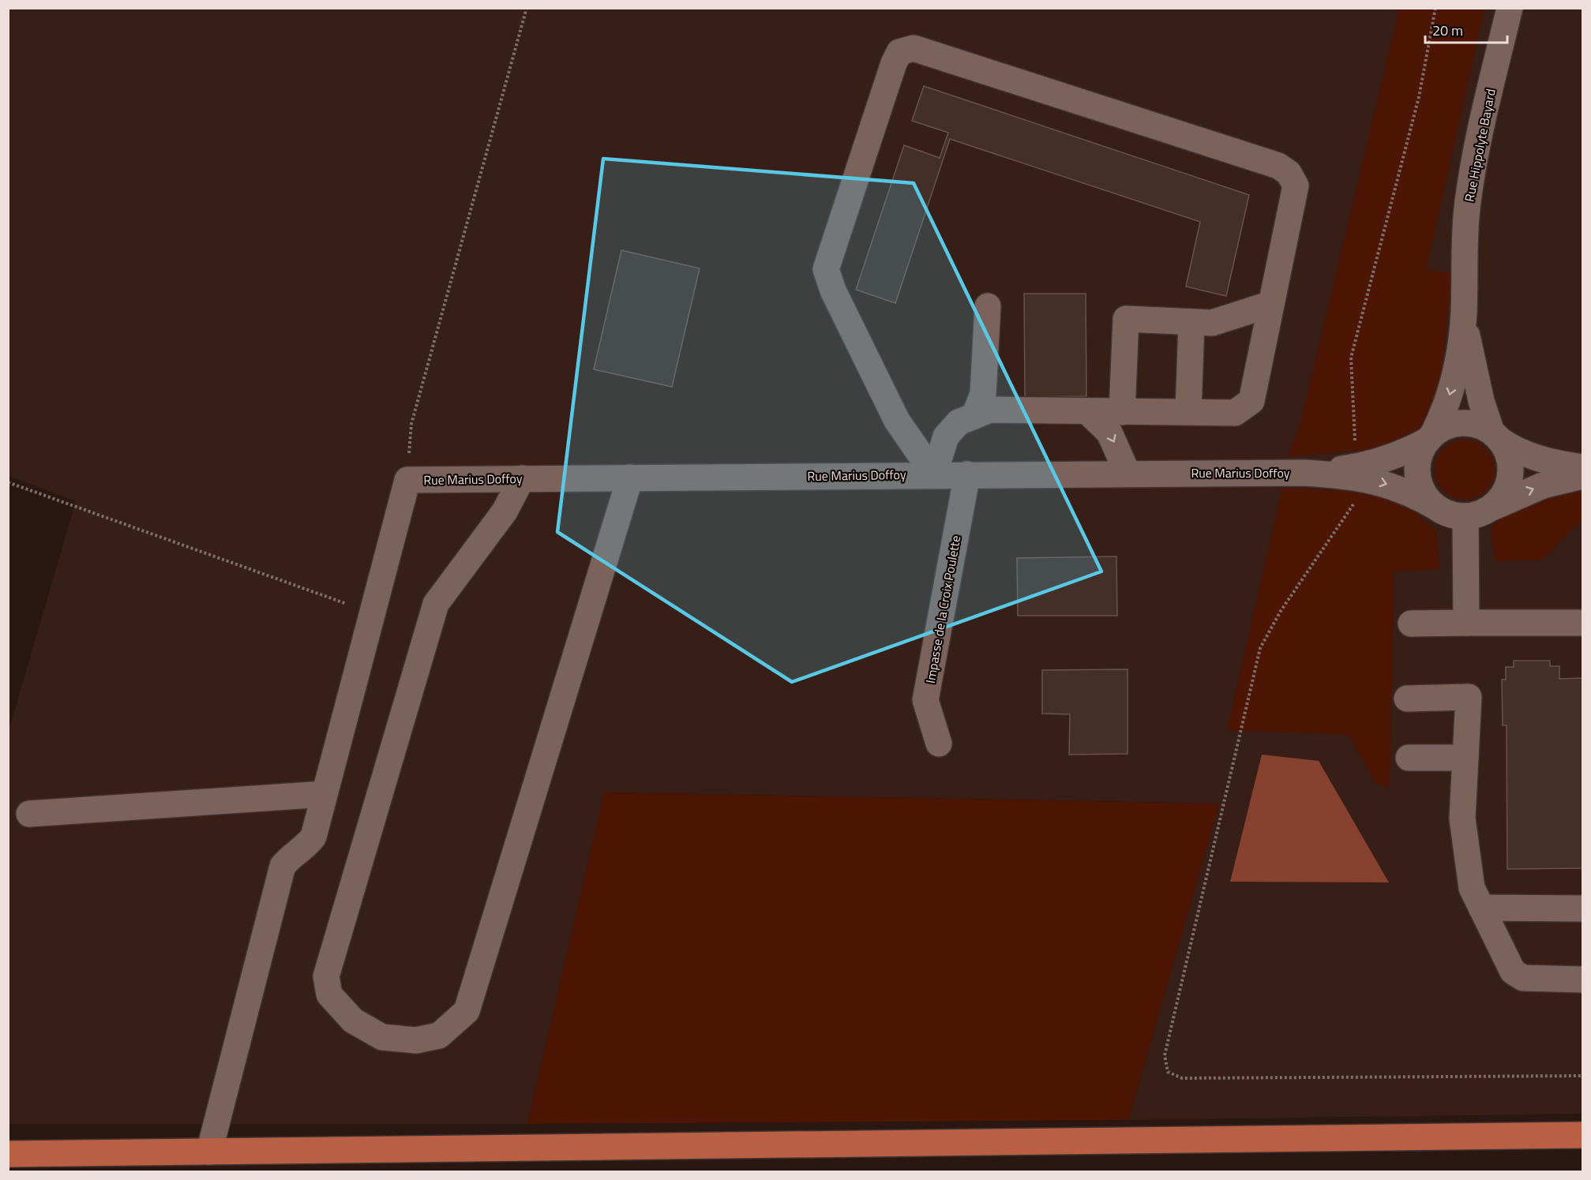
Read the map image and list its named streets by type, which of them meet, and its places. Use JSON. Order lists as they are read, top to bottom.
{
  "streets": {
    "street": ["Rue Hippolyte Bayard", "Rue Marius Doffoy", "Impasse de la Croix Poulette"]
  },
  "crossings": [
    ["Rue Hippolyte Bayard", "Rue Marius Doffoy"],
    ["Rue Marius Doffoy", "Impasse de la Croix Poulette"]
  ],
  "scale_bar": "20 m"
}
